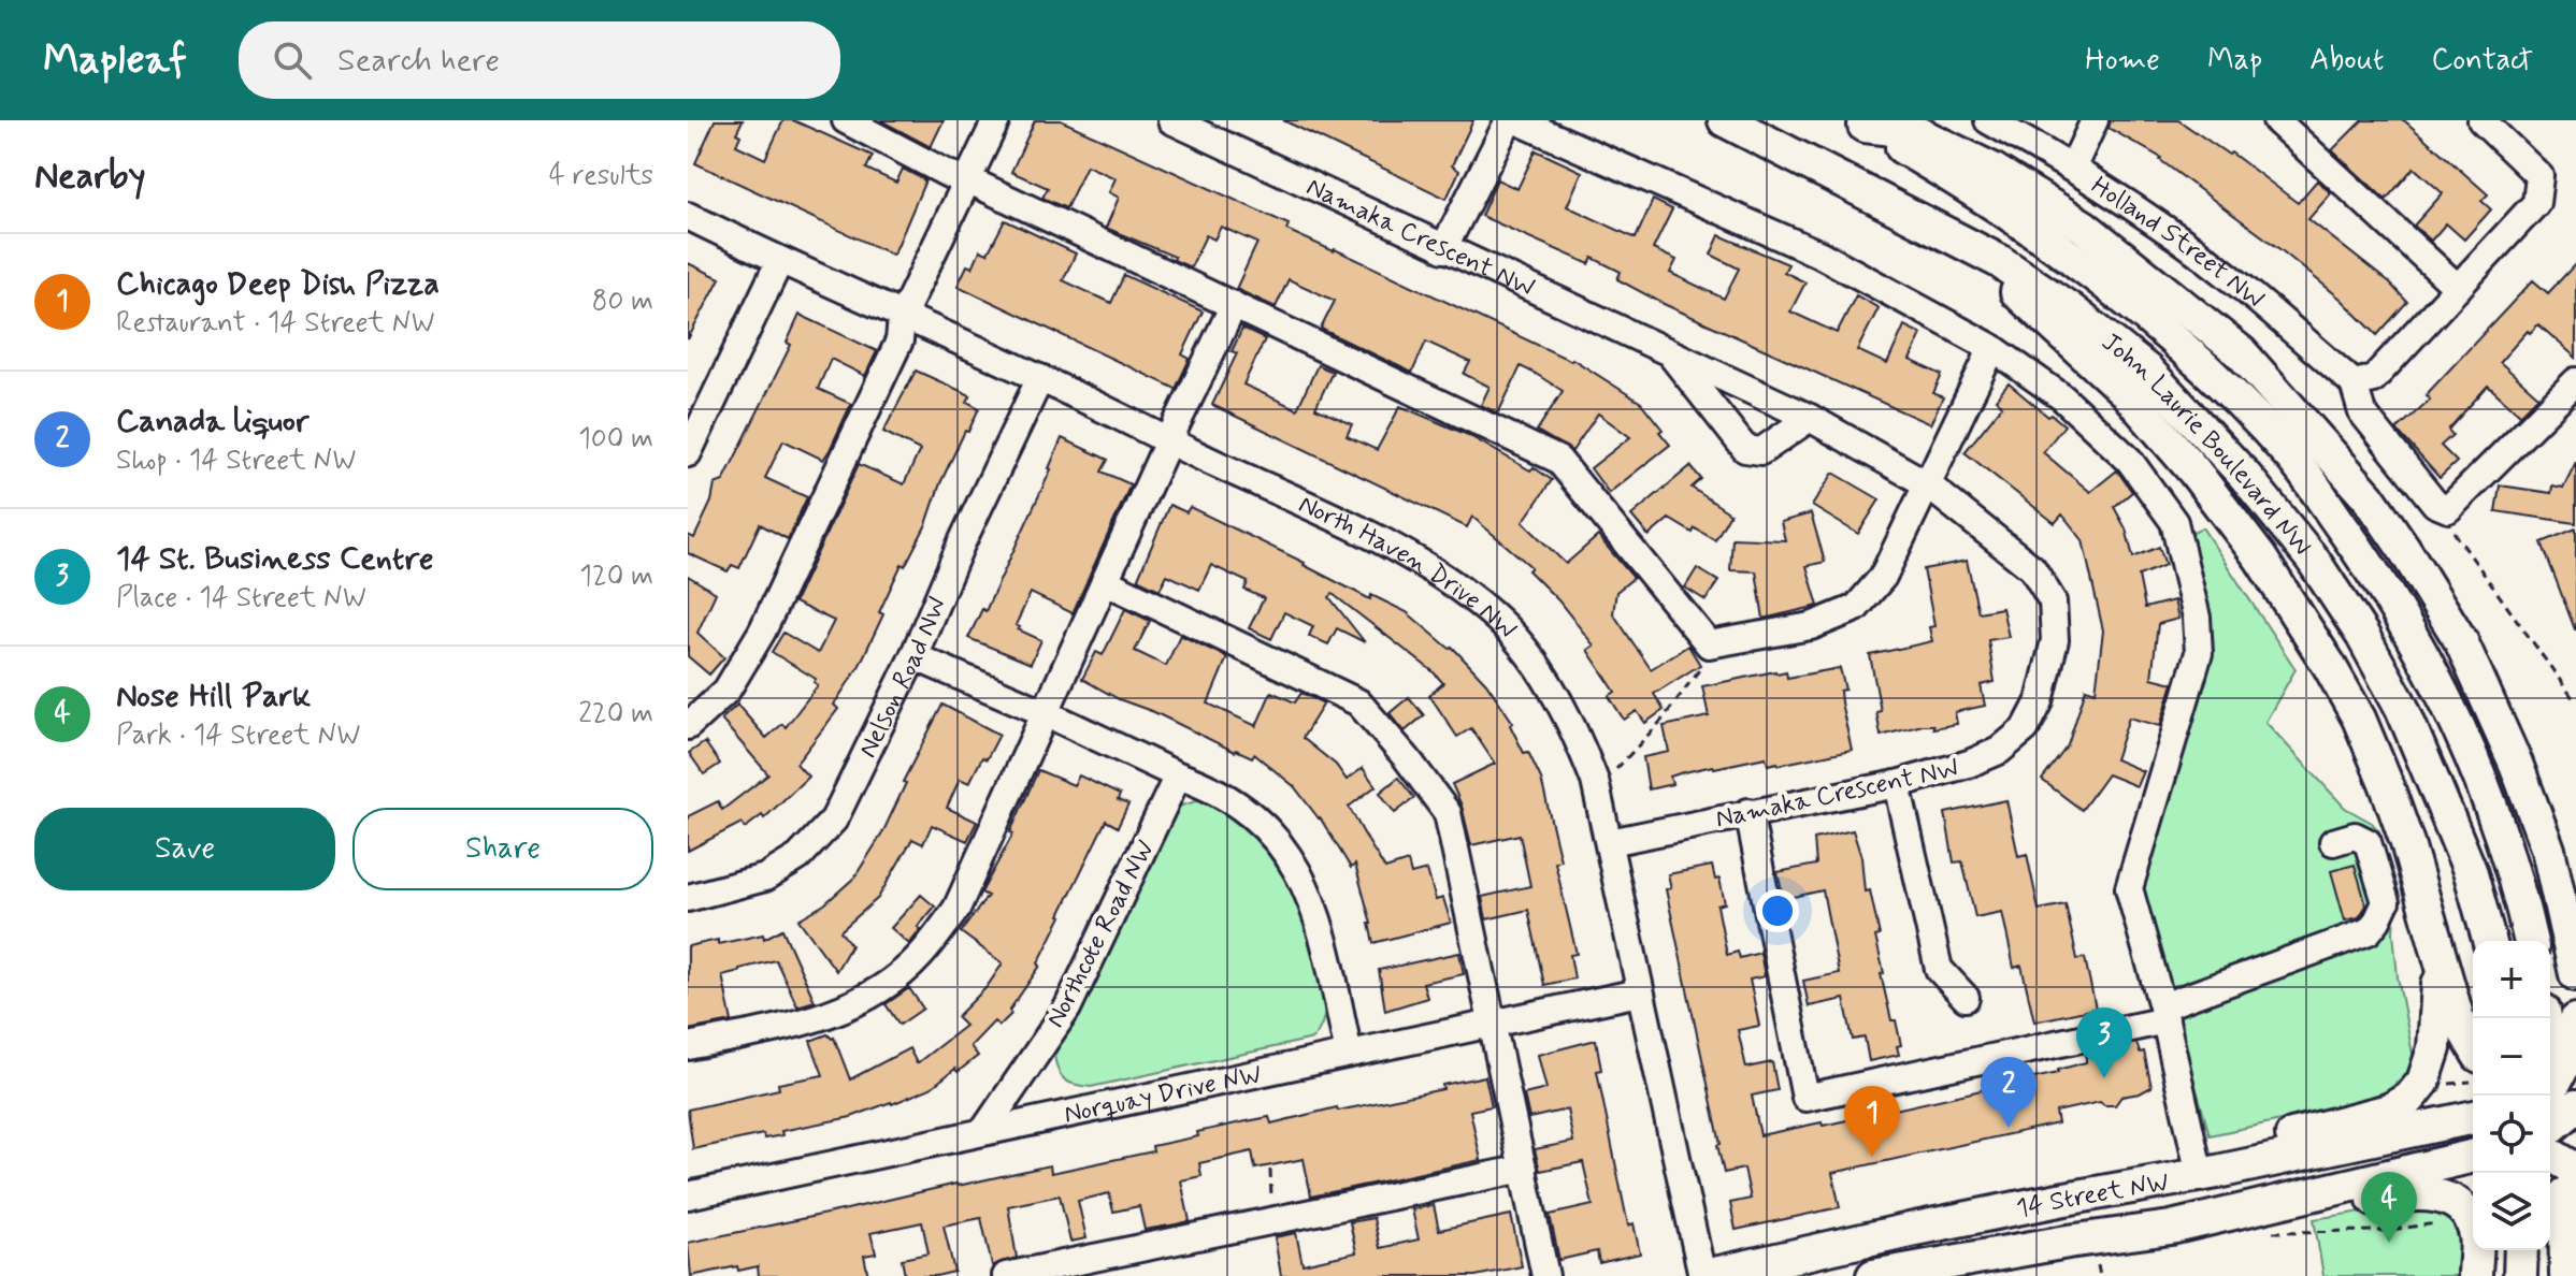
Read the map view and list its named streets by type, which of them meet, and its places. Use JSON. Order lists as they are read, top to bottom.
{
  "streets": {
    "main road": ["John Laurie Boulevard NW", "14 Street NW"],
    "street": [
      "Namaka Crescent NW",
      "Holland Street NW",
      "North Haven Drive NW",
      "Nelson Road NW",
      "Northcote Road NW",
      "Norquay Drive NW"
    ]
  },
  "crossings": [
    ["Namaka Crescent NW", "North Haven Drive NW"],
    ["North Haven Drive NW", "Nelson Road NW"],
    ["North Haven Drive NW", "Norquay Drive NW"],
    ["North Haven Drive NW", "14 Street NW"],
    ["Northcote Road NW", "Norquay Drive NW"]
  ],
  "page": {
    "header": "Mapleaf",
    "search": "Search here",
    "nav": [
      "Home",
      "Map",
      "About",
      "Contact"
    ],
    "heading": ["Nearby", "4 results"],
    "list": [
      {
        "mark": "1",
        "name": "Chicago Deep Dish Pizza",
        "note": "Restaurant · 14 Street NW",
        "value": "80 m"
      },
      {
        "mark": "2",
        "name": "Canada liquor",
        "note": "Shop · 14 Street NW",
        "value": "100 m"
      },
      {
        "mark": "3",
        "name": "14 St. Business Centre",
        "note": "Place · 14 Street NW",
        "value": "120 m"
      },
      {
        "mark": "4",
        "name": "Nose Hill Park",
        "note": "Park · 14 Street NW",
        "value": "220 m"
      }
    ],
    "buttons": ["Save", "Share"],
    "map_buttons": ["+", "−"],
    "pins": [
      "3",
      "2",
      "1",
      "4"
    ]
  }
}
